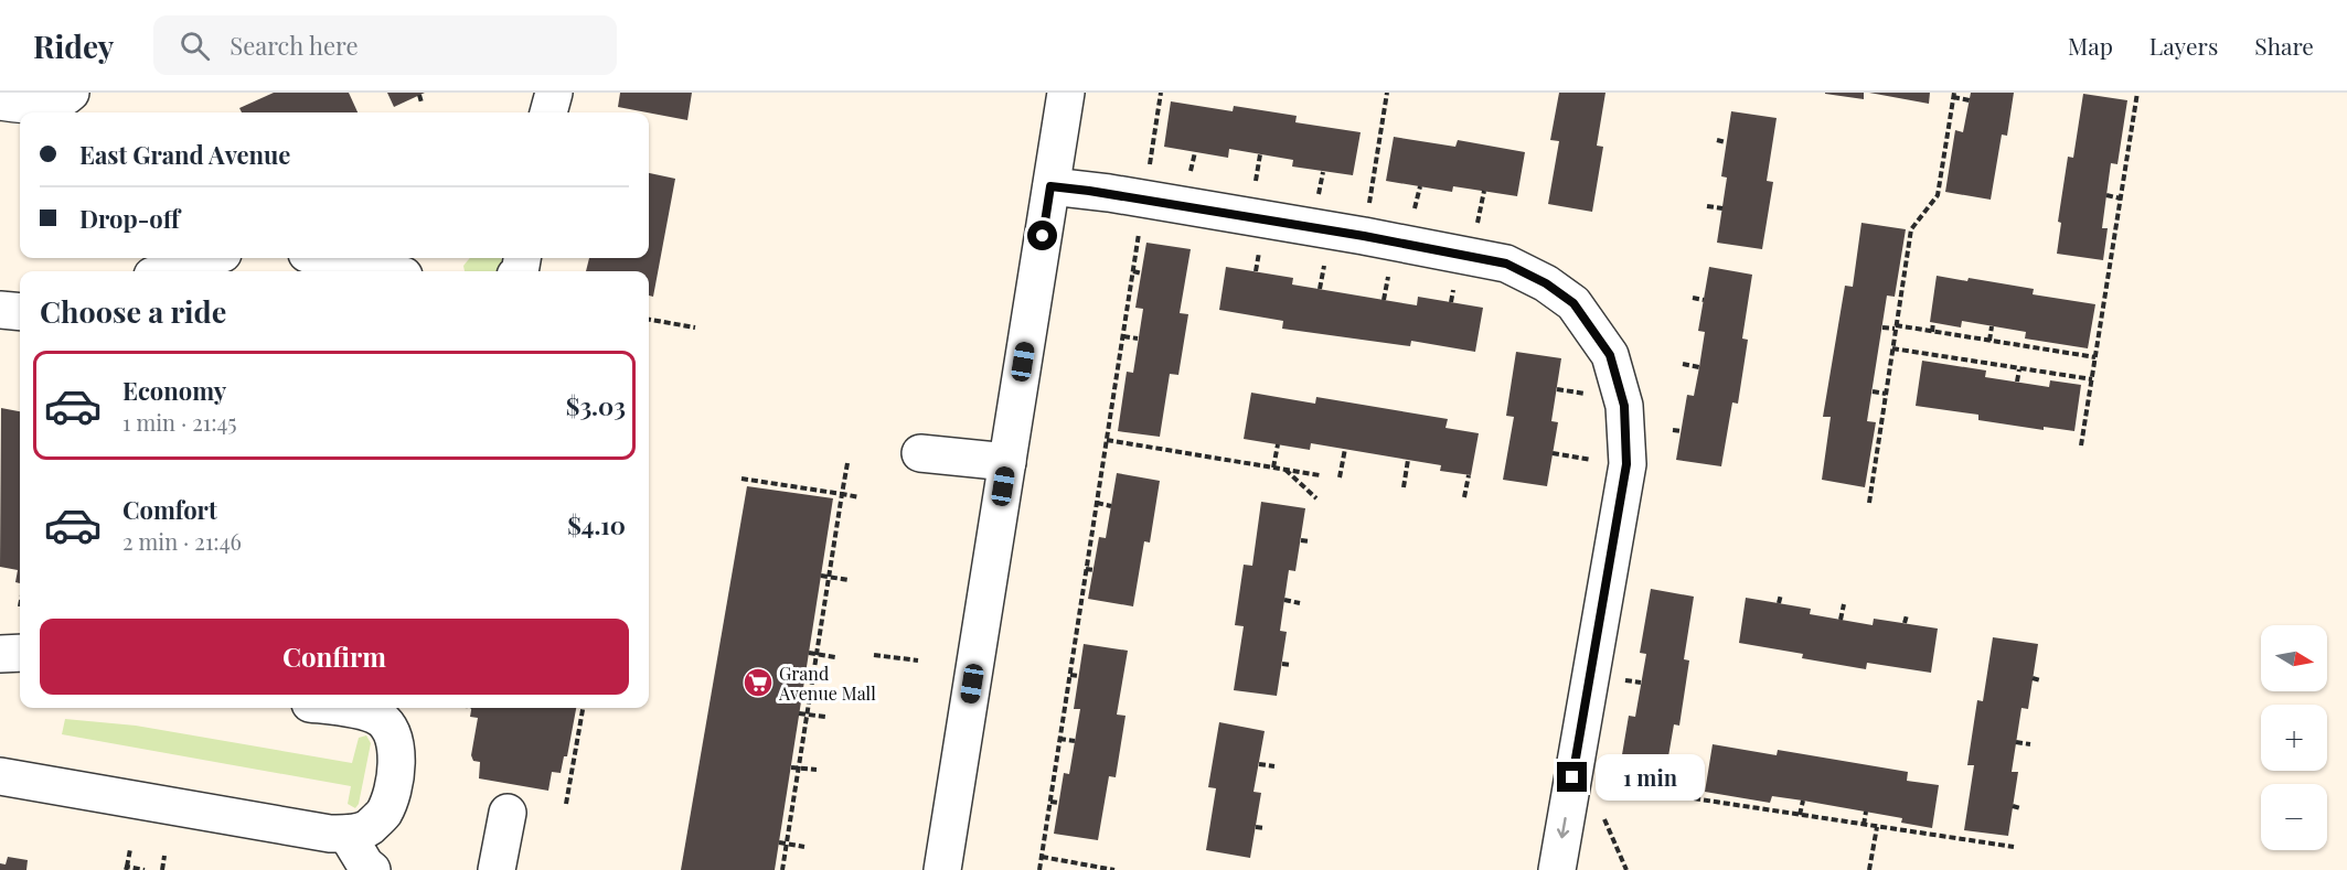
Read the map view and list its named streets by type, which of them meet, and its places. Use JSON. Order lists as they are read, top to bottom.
{
  "places": {
    "supermarket": ["Grand Avenue Mall"]
  },
  "north": "right",
  "page": {
    "header": "Ridey",
    "search": "Search here",
    "nav": ["Map", "Layers", "Share"],
    "banner": ["East Grand Avenue", "Drop-off"],
    "heading": "Choose a ride",
    "list": [
      {
        "name": "Economy",
        "note": "1 min · 21:45",
        "value": "$3.03"
      },
      {
        "name": "Comfort",
        "note": "2 min · 21:46",
        "value": "$4.10"
      }
    ],
    "buttons": "Confirm",
    "map_buttons": ["+", "−"],
    "bubble": "1 min"
  }
}
